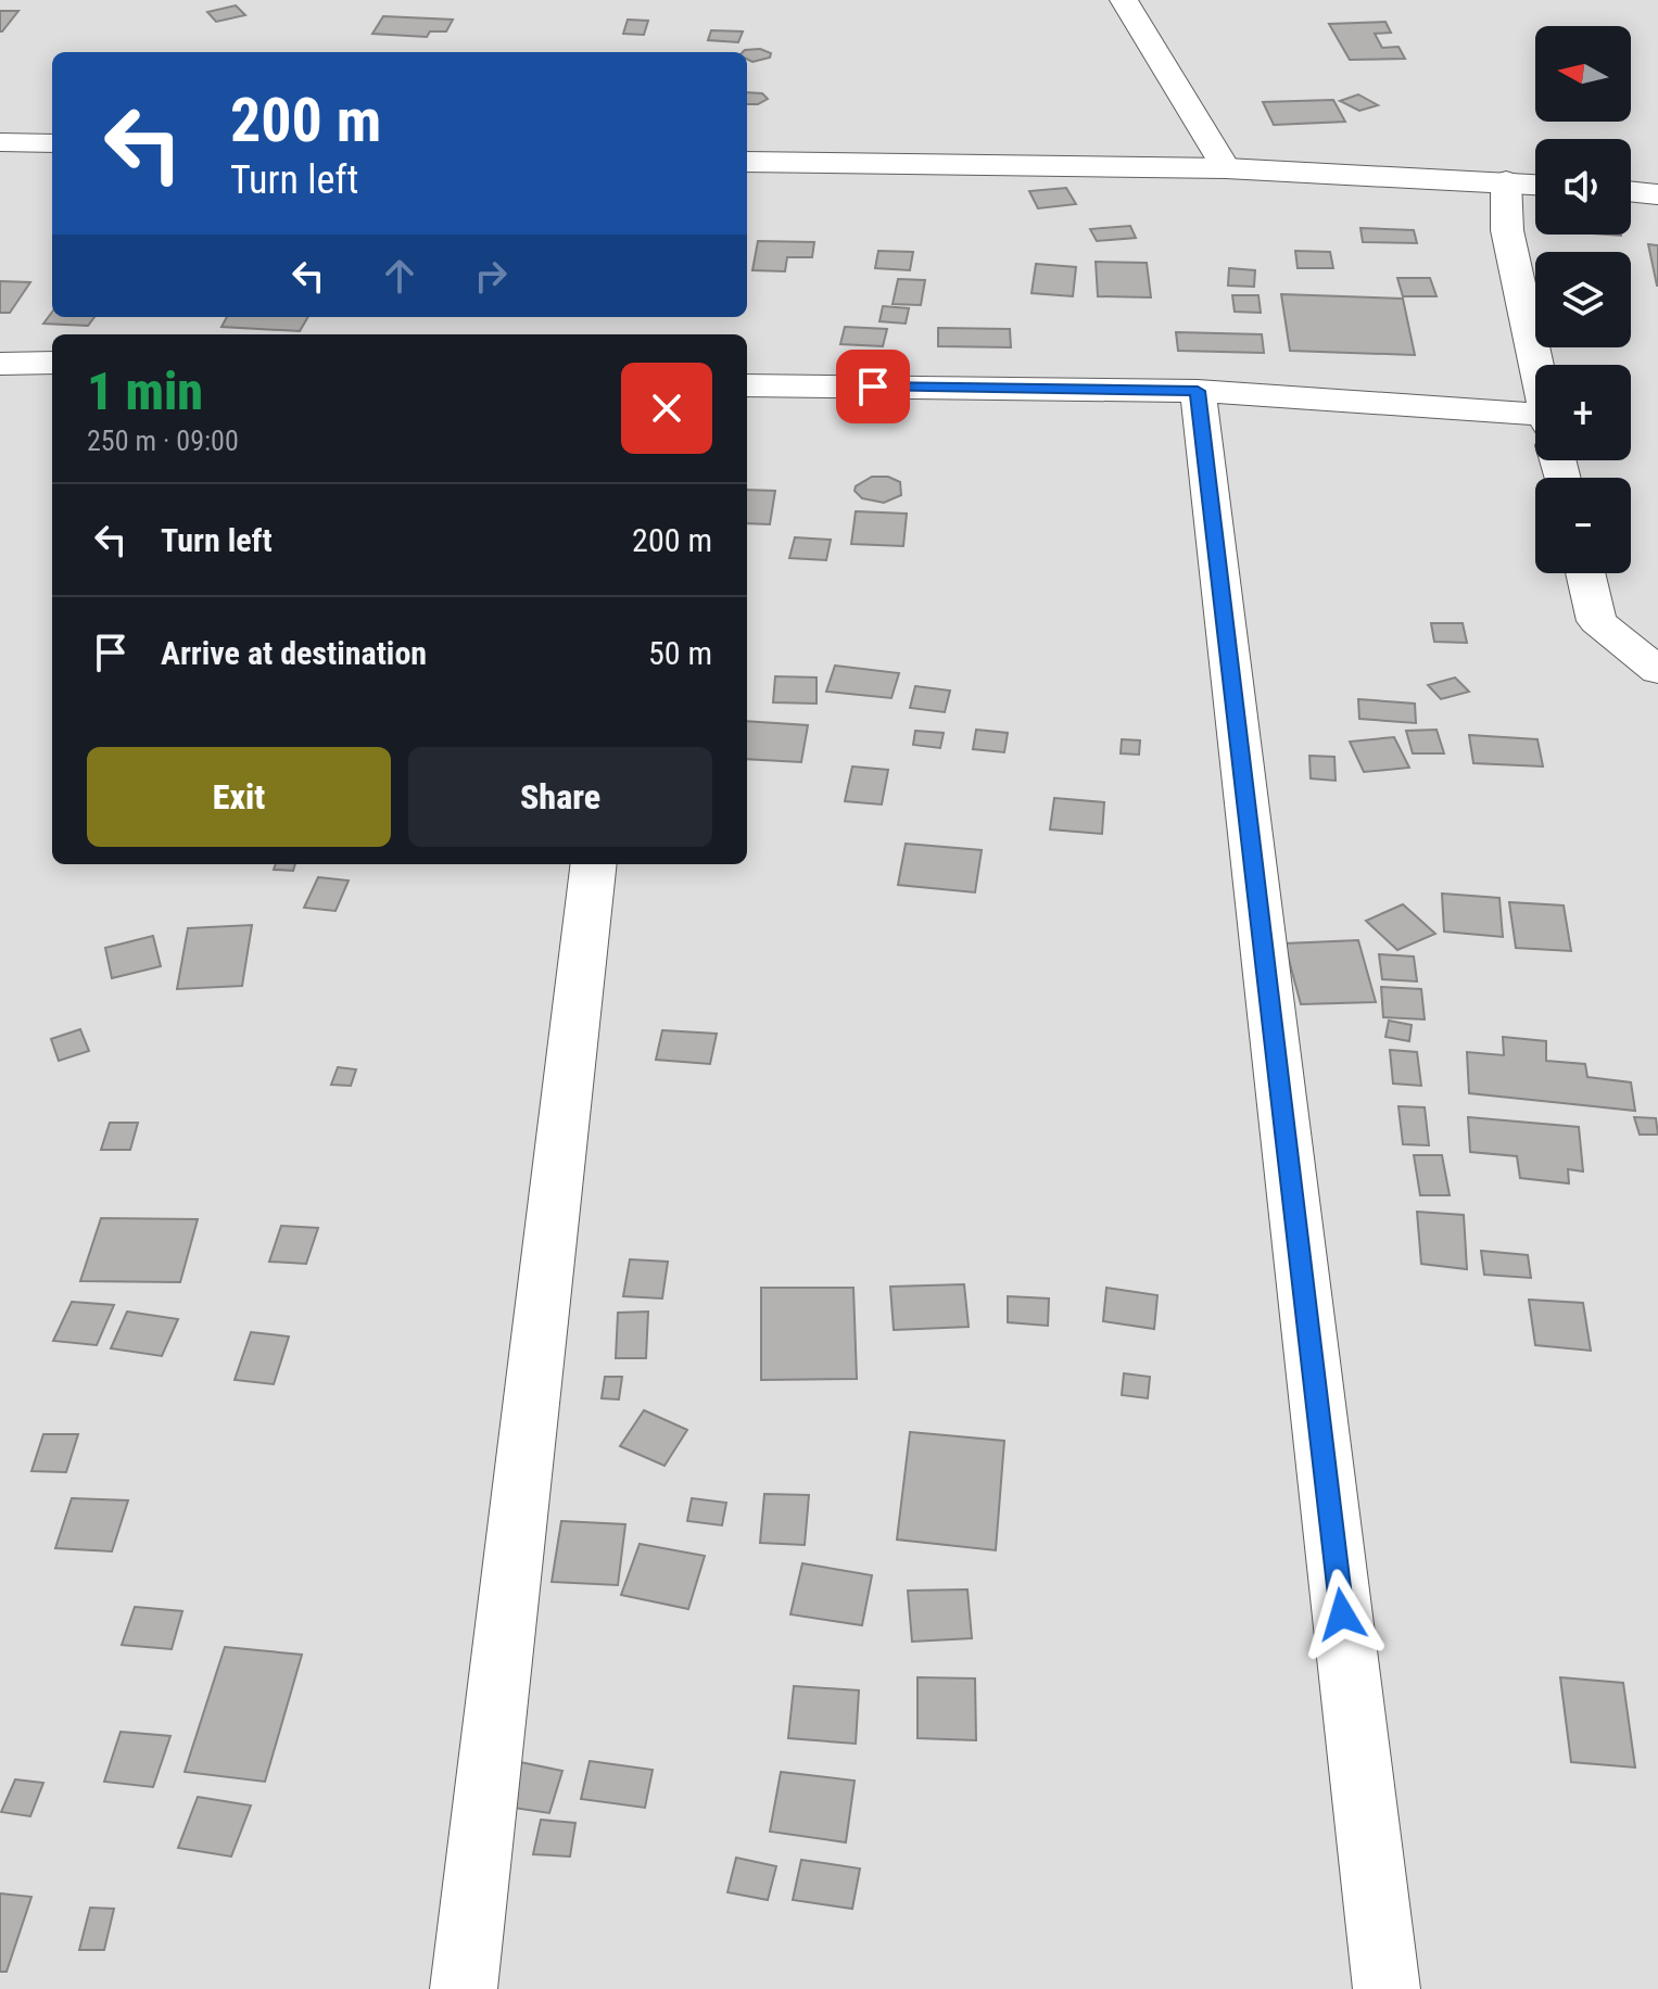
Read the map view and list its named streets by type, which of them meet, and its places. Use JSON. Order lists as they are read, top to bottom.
{
  "north": "left",
  "page": {
    "map_buttons": ["+", "−"],
    "turn": ["200 m", "Turn left"],
    "heading": ["1 min", "250 m · 09:00"],
    "list": [
      {
        "name": "Turn left",
        "value": "200 m"
      },
      {
        "name": "Arrive at destination",
        "value": "50 m"
      }
    ],
    "buttons": ["Exit", "Share"]
  }
}
